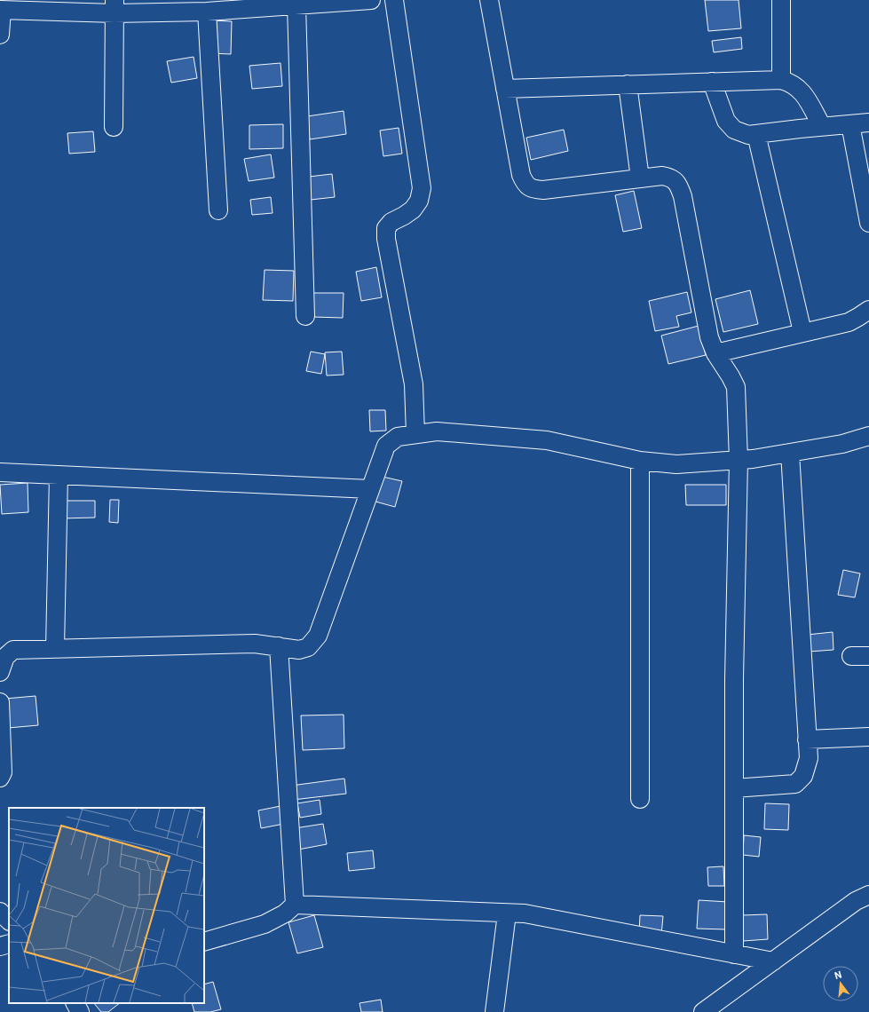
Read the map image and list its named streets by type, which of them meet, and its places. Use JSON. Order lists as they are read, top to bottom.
{
  "north": "top"
}
